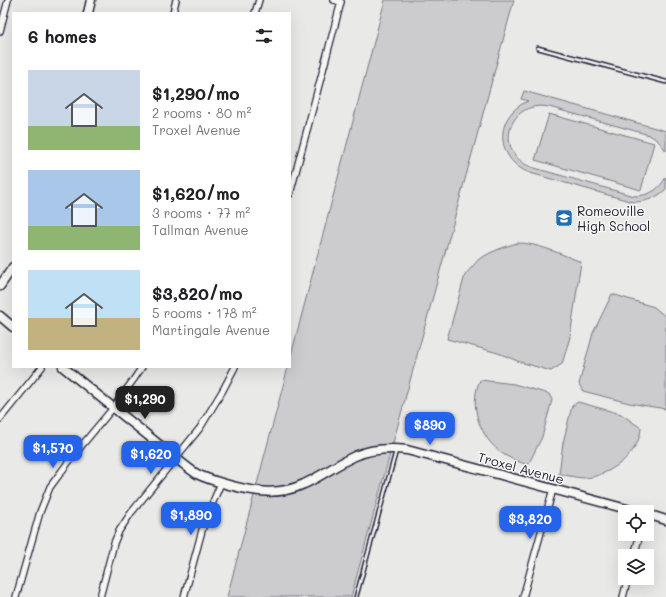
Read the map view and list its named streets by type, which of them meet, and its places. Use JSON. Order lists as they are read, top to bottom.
{
  "streets": {
    "street": ["Troxel Avenue"]
  },
  "places": {
    "school or university": ["Romeoville High School"]
  },
  "page": {
    "heading": "6 homes",
    "list": [
      {
        "name": "$1,290/mo",
        "note": "2 rooms · 80 m² · Troxel Avenue"
      },
      {
        "name": "$1,620/mo",
        "note": "3 rooms · 77 m² · Tallman Avenue"
      },
      {
        "name": "$3,820/mo",
        "note": "5 rooms · 178 m² · Martingale Avenue"
      }
    ],
    "price": [
      "$1,290",
      "$890",
      "$1,570",
      "$1,620",
      "$1,890",
      "$3,820"
    ]
  }
}
